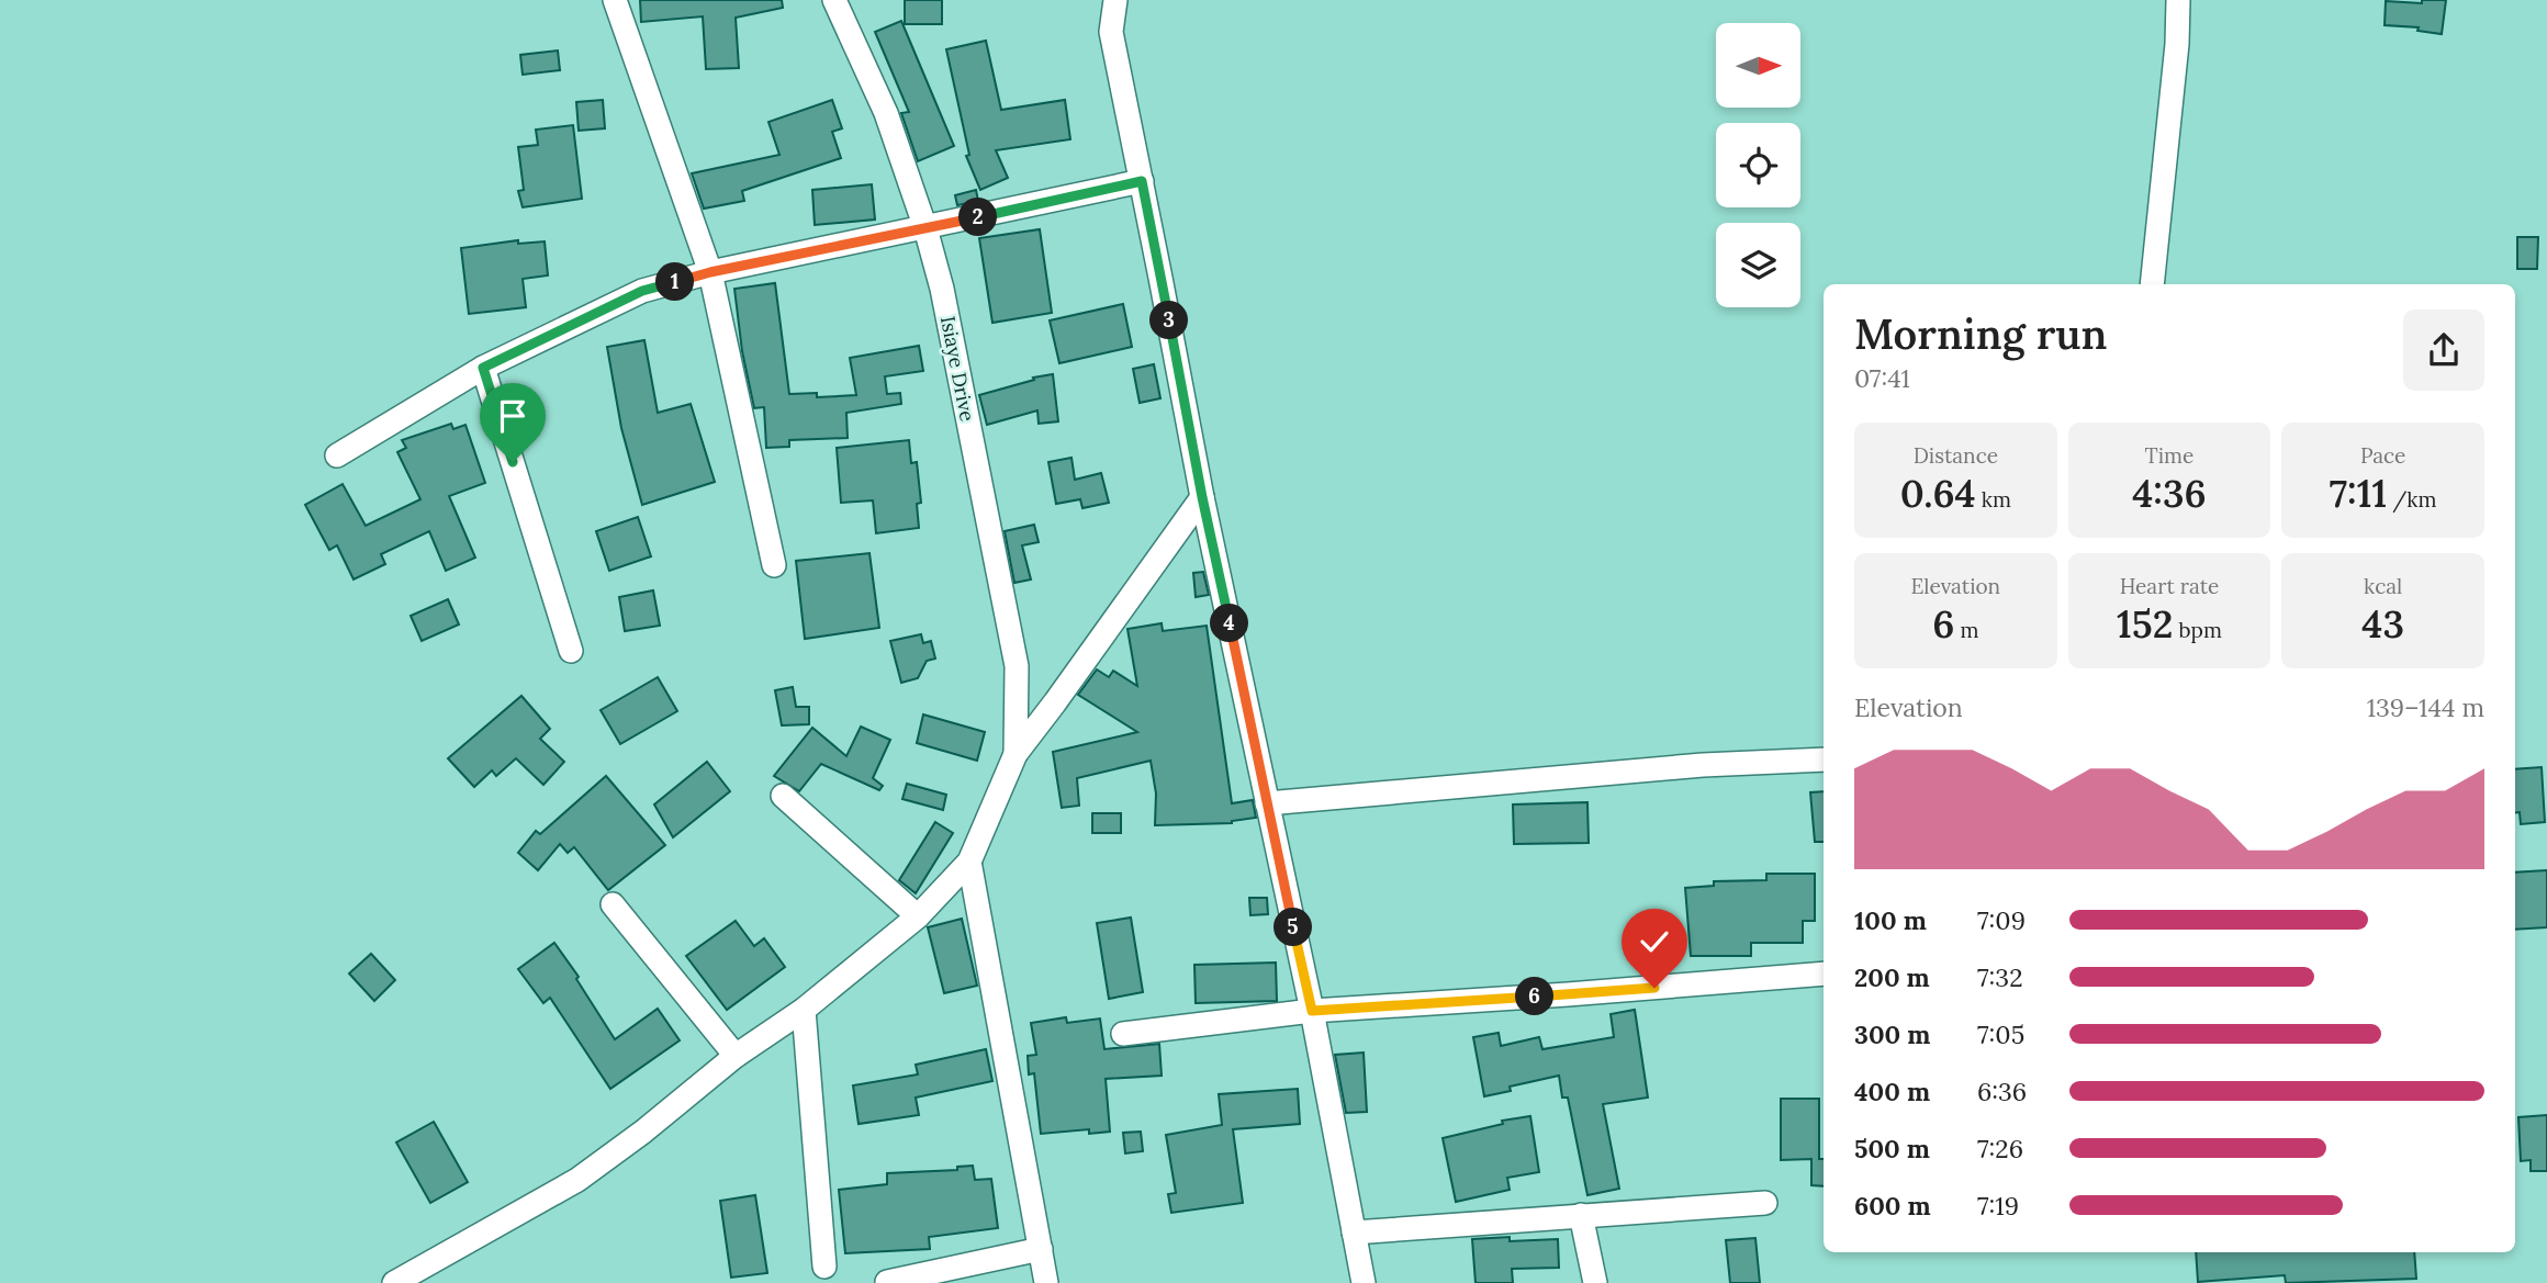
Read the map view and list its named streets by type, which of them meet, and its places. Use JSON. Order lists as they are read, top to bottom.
{
  "streets": {
    "street": ["Isiaye Drive"]
  },
  "north": "right",
  "page": {
    "pins": [
      "2",
      "1",
      "3",
      "4",
      "5",
      "6"
    ],
    "heading": ["Morning run", "07:41"],
    "stats": [
      ["Distance", "0.64 km"],
      ["Time", "4:36"],
      ["Pace", "7:11 /km"],
      ["Elevation", "6 m"],
      ["Heart rate", "152 bpm"],
      ["kcal", "43"]
    ],
    "chart": ["Elevation", "139–144 m"],
    "list": [
      {
        "name": "100 m",
        "note": "7:09"
      },
      {
        "name": "200 m",
        "note": "7:32"
      },
      {
        "name": "300 m",
        "note": "7:05"
      },
      {
        "name": "400 m",
        "note": "6:36"
      },
      {
        "name": "500 m",
        "note": "7:26"
      },
      {
        "name": "600 m",
        "note": "7:19"
      }
    ]
  }
}
